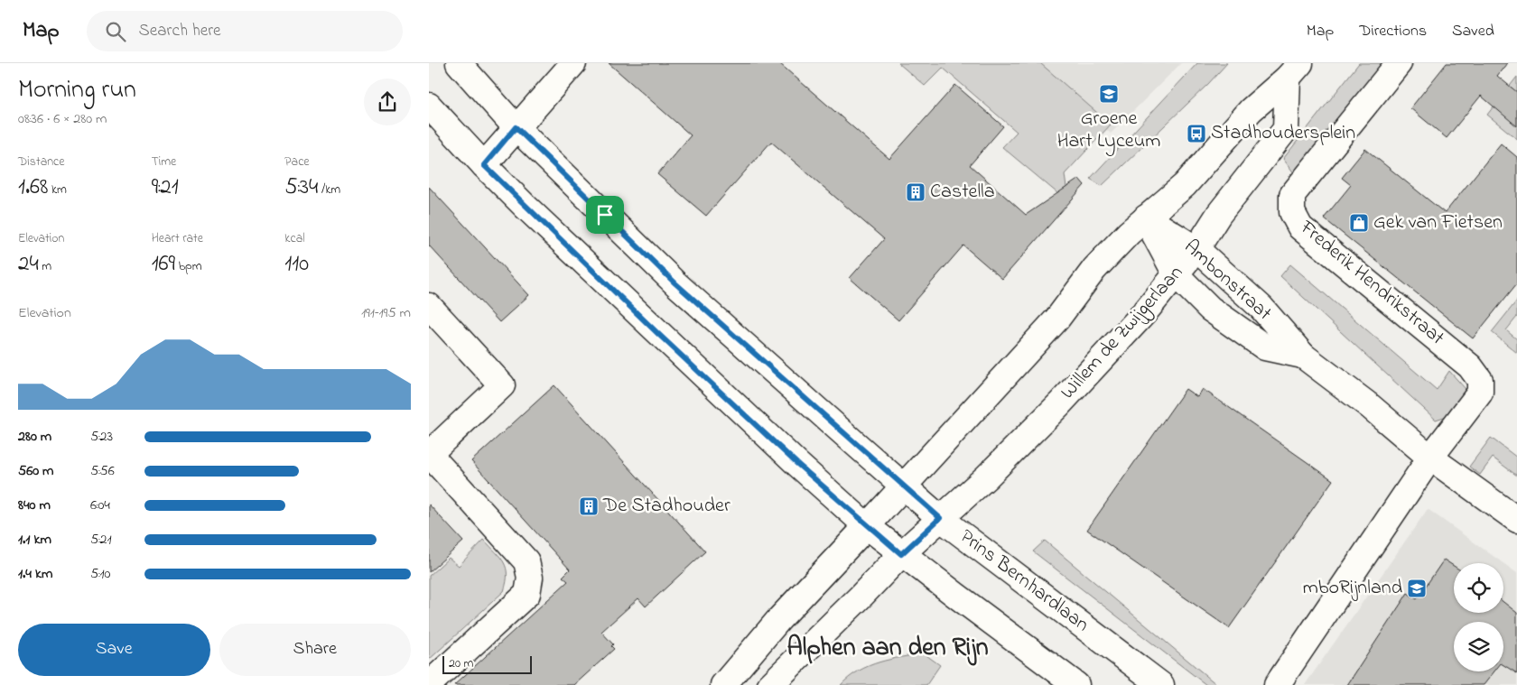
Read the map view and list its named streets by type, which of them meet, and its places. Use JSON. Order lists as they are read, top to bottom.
{
  "streets": {
    "street": [
      "Ambonstraat",
      "Frederik Hendrikstraat",
      "Willem de Zwijgerlaan",
      "Prins Bernhardlaan"
    ]
  },
  "crossings": [
    ["Ambonstraat", "Frederik Hendrikstraat"],
    ["Ambonstraat", "Willem de Zwijgerlaan"],
    ["Willem de Zwijgerlaan", "Prins Bernhardlaan"]
  ],
  "districts": ["Alphen aan den Rijn"],
  "places": {
    "school or university": ["Groene Hart Lyceum", "mboRijnland"],
    "bus stop": ["Stadhoudersplein"],
    "building": ["Castella", "De Stadhouder"],
    "shop": ["Gek van Fietsen"]
  },
  "scale_bar": "20 m",
  "page": {
    "header": "Map",
    "search": "Search here",
    "nav": ["Map", "Directions", "Saved"],
    "heading": ["Morning run", "08:36 · 6 × 280 m"],
    "stats": [
      ["Distance", "1.68 km"],
      ["Time", "9:21"],
      ["Pace", "5:34 /km"],
      ["Elevation", "24 m"],
      ["Heart rate", "169 bpm"],
      ["kcal", "110"]
    ],
    "chart": ["Elevation", "191–195 m"],
    "list": [
      {
        "name": "280 m",
        "note": "5:23"
      },
      {
        "name": "560 m",
        "note": "5:56"
      },
      {
        "name": "840 m",
        "note": "6:04"
      },
      {
        "name": "1.1 km",
        "note": "5:21"
      },
      {
        "name": "1.4 km",
        "note": "5:10"
      }
    ],
    "buttons": ["Save", "Share"],
    "scale": "20 m"
  }
}
